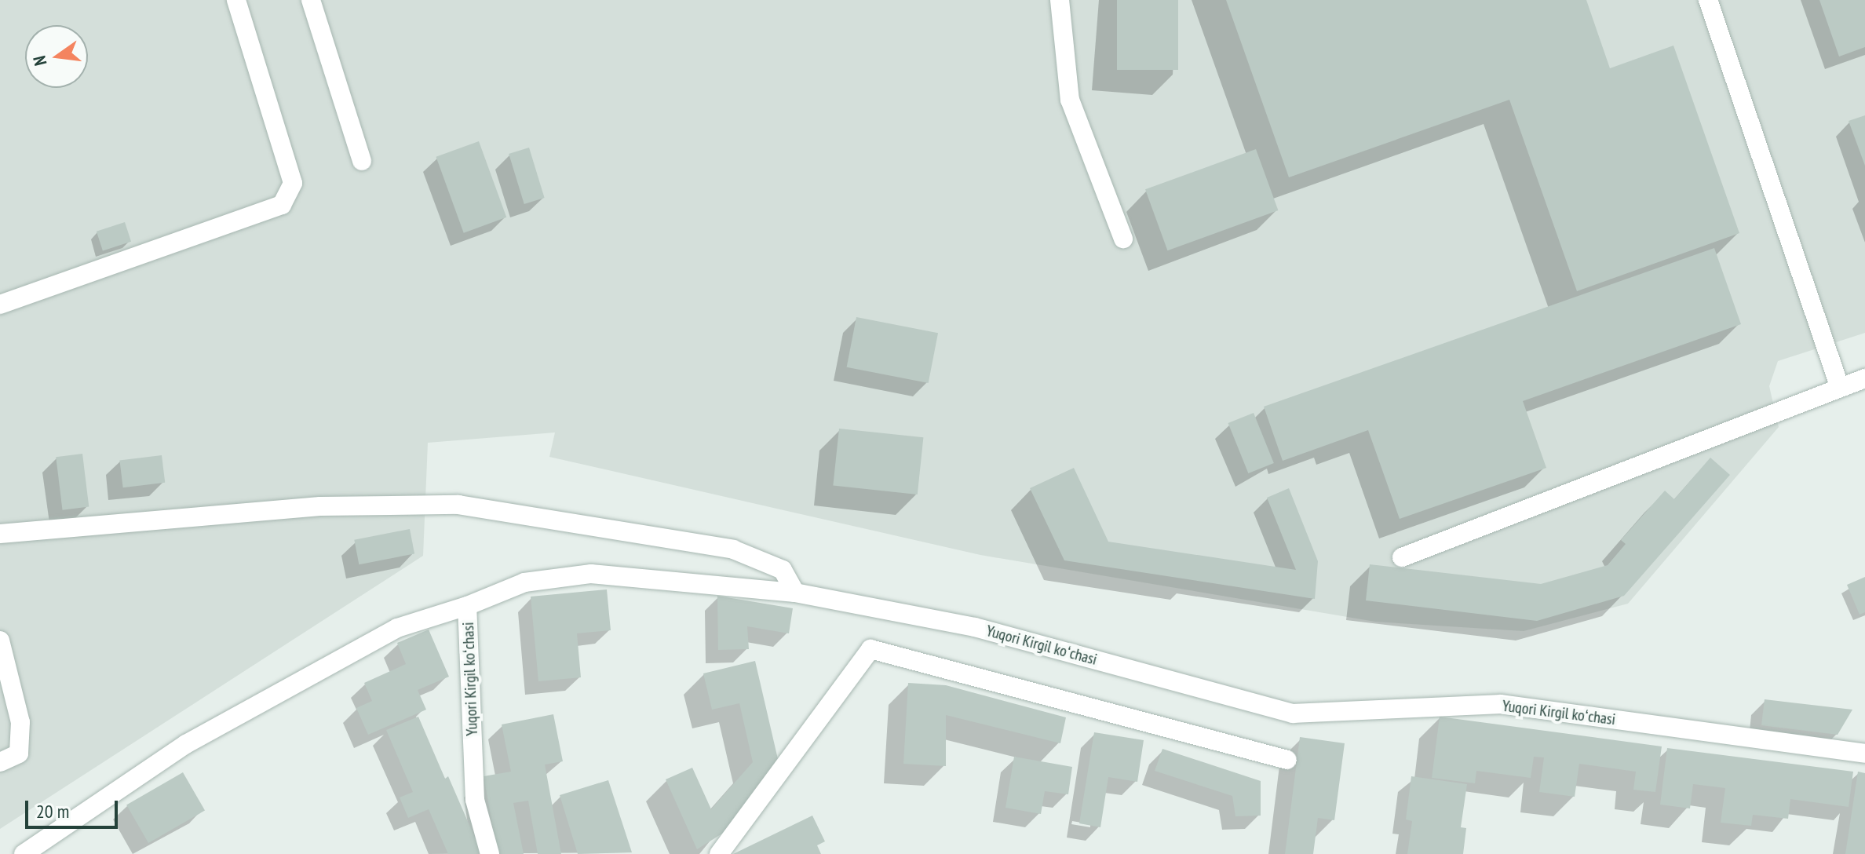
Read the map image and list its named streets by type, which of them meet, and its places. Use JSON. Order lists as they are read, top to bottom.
{
  "streets": {
    "street": ["Yuqori Kirgil koʻchasi"]
  },
  "scale_bar": "20 m",
  "north": "left"
}
